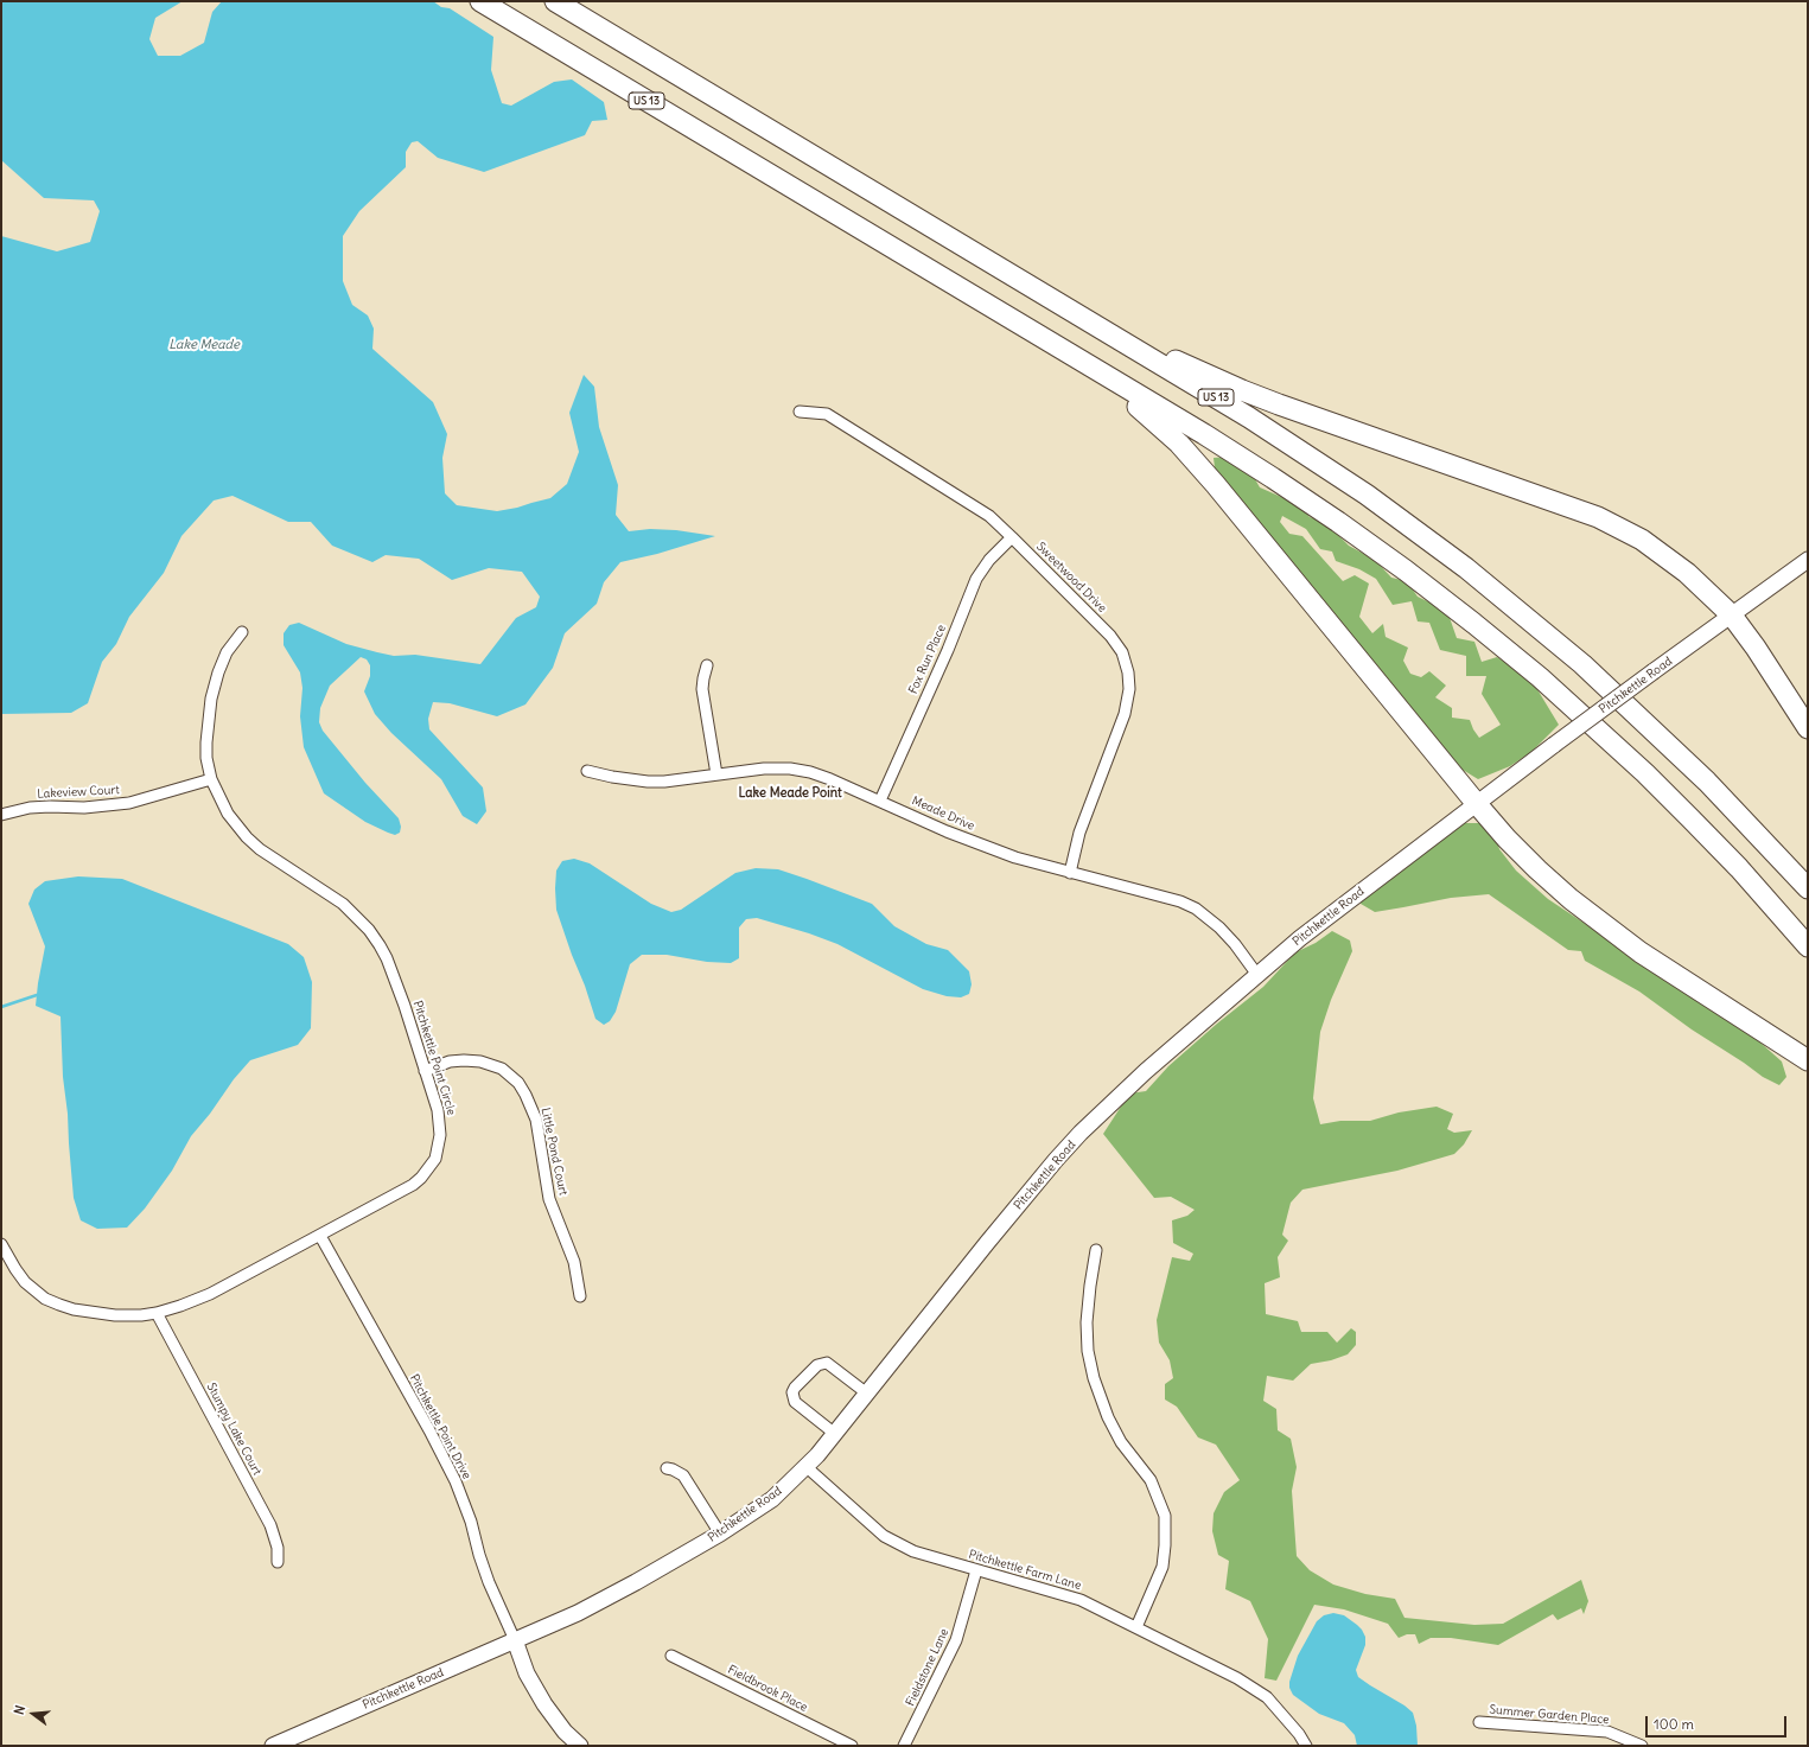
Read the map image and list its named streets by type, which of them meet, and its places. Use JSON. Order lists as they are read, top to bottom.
{
  "streets": {
    "highway": ["US 13"],
    "main road": ["Pitchkettle Road"],
    "street": [
      "Sweetwood Drive",
      "Fox Run Place",
      "Lakeview Court",
      "Meade Drive",
      "Pitchkettle Point Circle",
      "Little Pond Court",
      "Pitchkettle Point Drive",
      "Stumpy Lake Court",
      "Pitchkettle Farm Lane",
      "Fieldstone Lane",
      "Fieldbrook Place",
      "Summer Garden Place"
    ]
  },
  "crossings": [
    ["Sweetwood Drive", "Fox Run Place"],
    ["Sweetwood Drive", "Meade Drive"],
    ["Fox Run Place", "Meade Drive"],
    ["Pitchkettle Road", "Meade Drive"],
    ["Pitchkettle Road", "Pitchkettle Point Drive"],
    ["Pitchkettle Road", "Pitchkettle Farm Lane"],
    ["Lakeview Court", "Pitchkettle Point Circle"],
    ["Pitchkettle Point Circle", "Little Pond Court"],
    ["Pitchkettle Point Circle", "Pitchkettle Point Drive"],
    ["Pitchkettle Point Circle", "Stumpy Lake Court"],
    ["Pitchkettle Farm Lane", "Fieldstone Lane"]
  ],
  "districts": ["Lake Meade Point"],
  "water": ["Lake Meade"],
  "scale_bar": "100 m",
  "north": "left"
}
